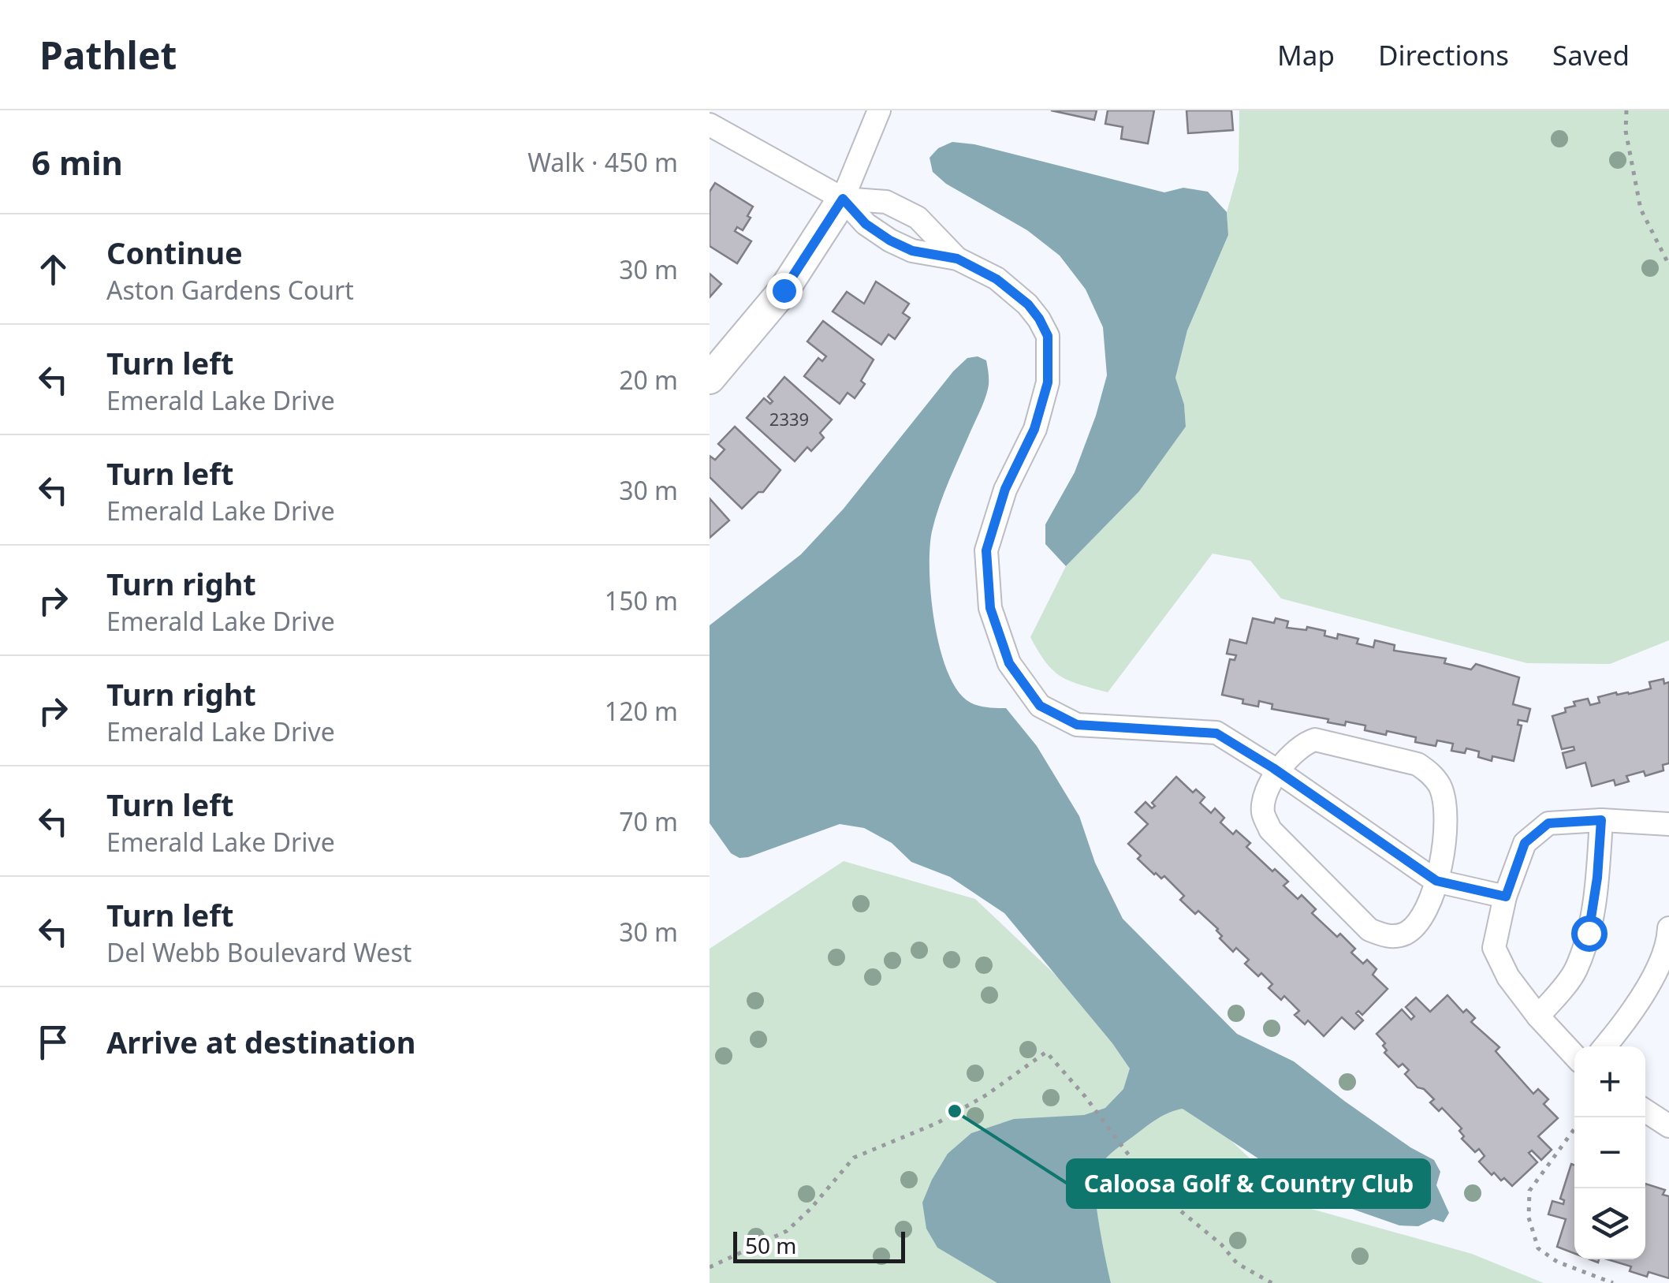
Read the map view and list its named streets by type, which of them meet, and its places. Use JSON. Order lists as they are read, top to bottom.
{
  "places": ["Caloosa Golf & Country Club"],
  "house_numbers": ["2339"],
  "scale_bar": "50 m",
  "page": {
    "header": "Pathlet",
    "nav": ["Map", "Directions", "Saved"],
    "heading": ["6 min", "Walk · 450 m"],
    "list": [
      ["Continue", "Aston Gardens Court", "30 m"],
      ["Turn left", "Emerald Lake Drive", "20 m"],
      ["Turn left", "Emerald Lake Drive", "30 m"],
      ["Turn right", "Emerald Lake Drive", "150 m"],
      ["Turn right", "Emerald Lake Drive", "120 m"],
      ["Turn left", "Emerald Lake Drive", "70 m"],
      ["Turn left", "Del Webb Boulevard West", "30 m"],
      "Arrive at destination"
    ],
    "map_buttons": ["+", "−"],
    "scale": "50 m"
  }
}
